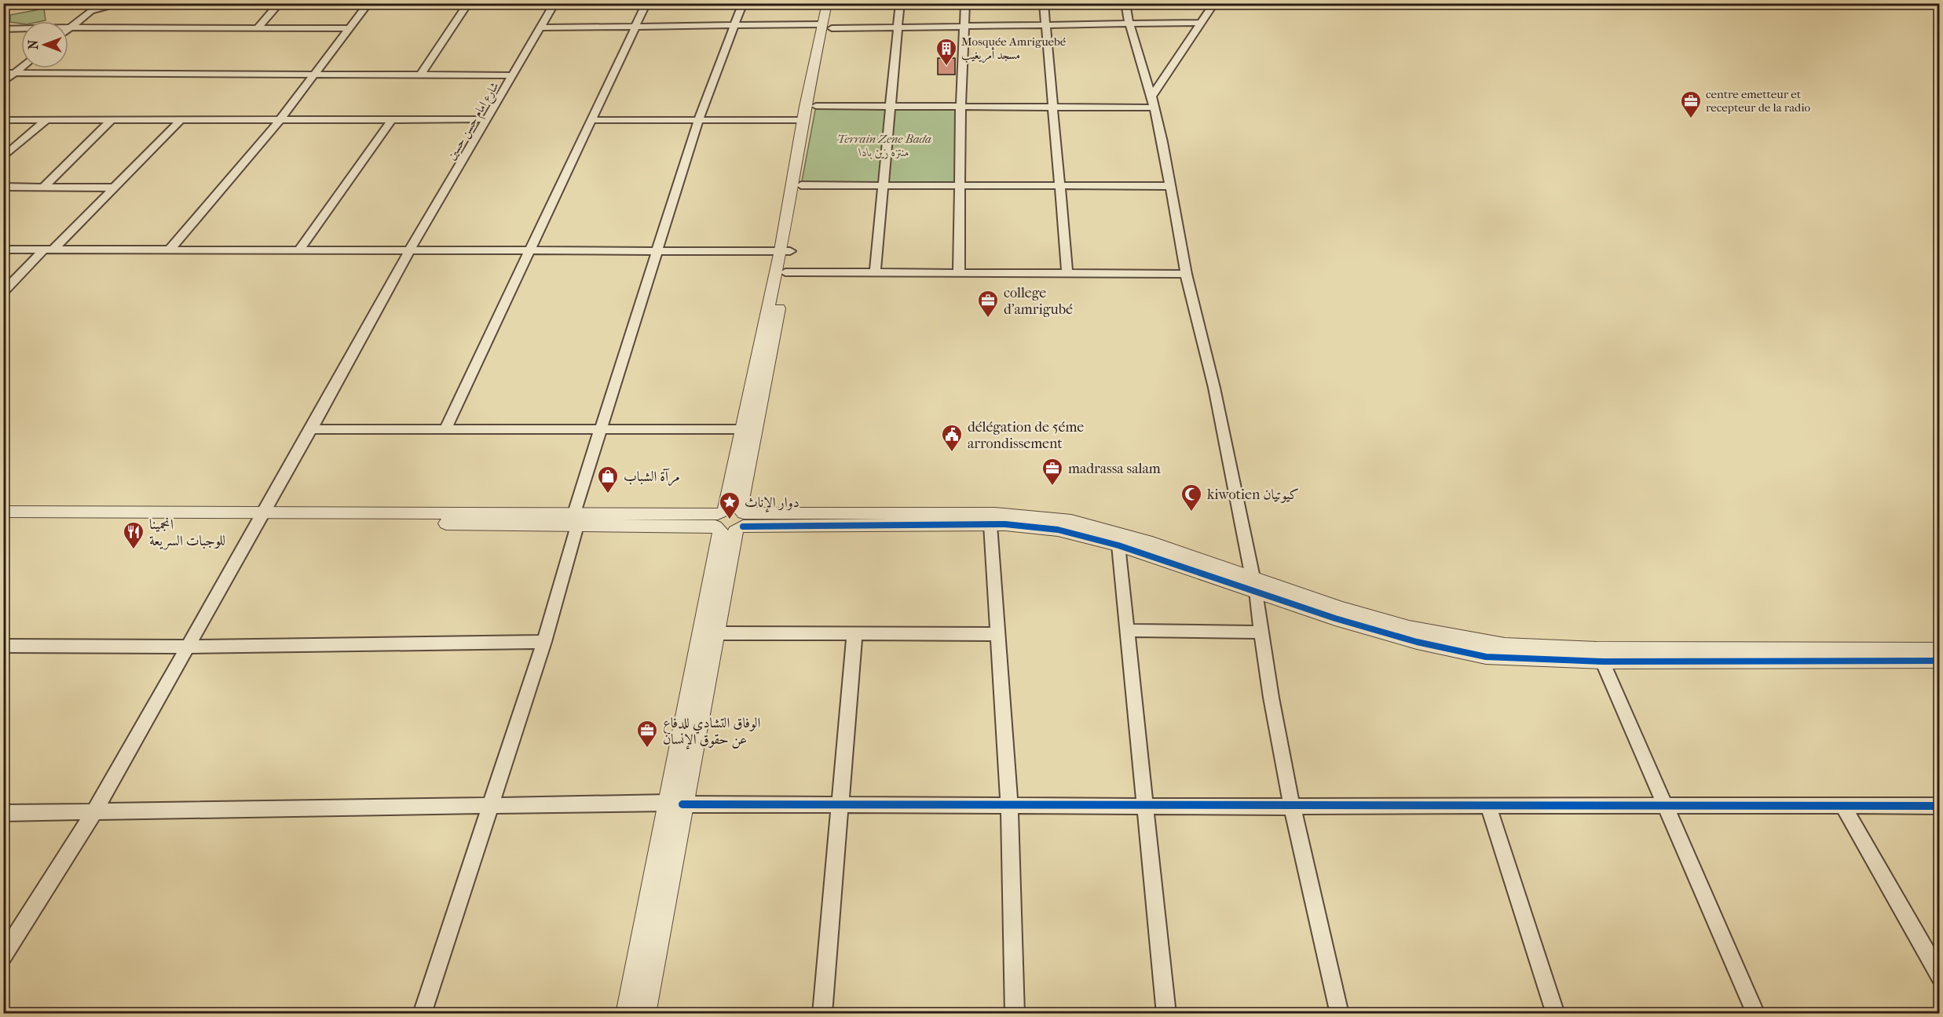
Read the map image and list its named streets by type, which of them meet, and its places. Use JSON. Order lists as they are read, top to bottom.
{
  "streets": {
    "street": ["شارع امام حسن حسين"]
  },
  "parks": ["Terrain Zene Bada منتزه زين بادا"],
  "places": {
    "building": ["Mosquée Amriguebé مسجد أمريغيب"],
    "office": [
      "centre emetteur et recepteur de la radio",
      "college d'amrigubé",
      "madrassa salam",
      "الوفاق التشادي للدفاع عن حقوق الإنسان"
    ],
    "public building": ["délégation de 5éme arrondissement"],
    "shop": ["مرآة الشباب"],
    "mosque": ["kiwotien كيوتيان"],
    "place": ["دوار الإناث"],
    "restaurant": ["انجمينا للوجبات السريعة"]
  },
  "north": "left"
}
